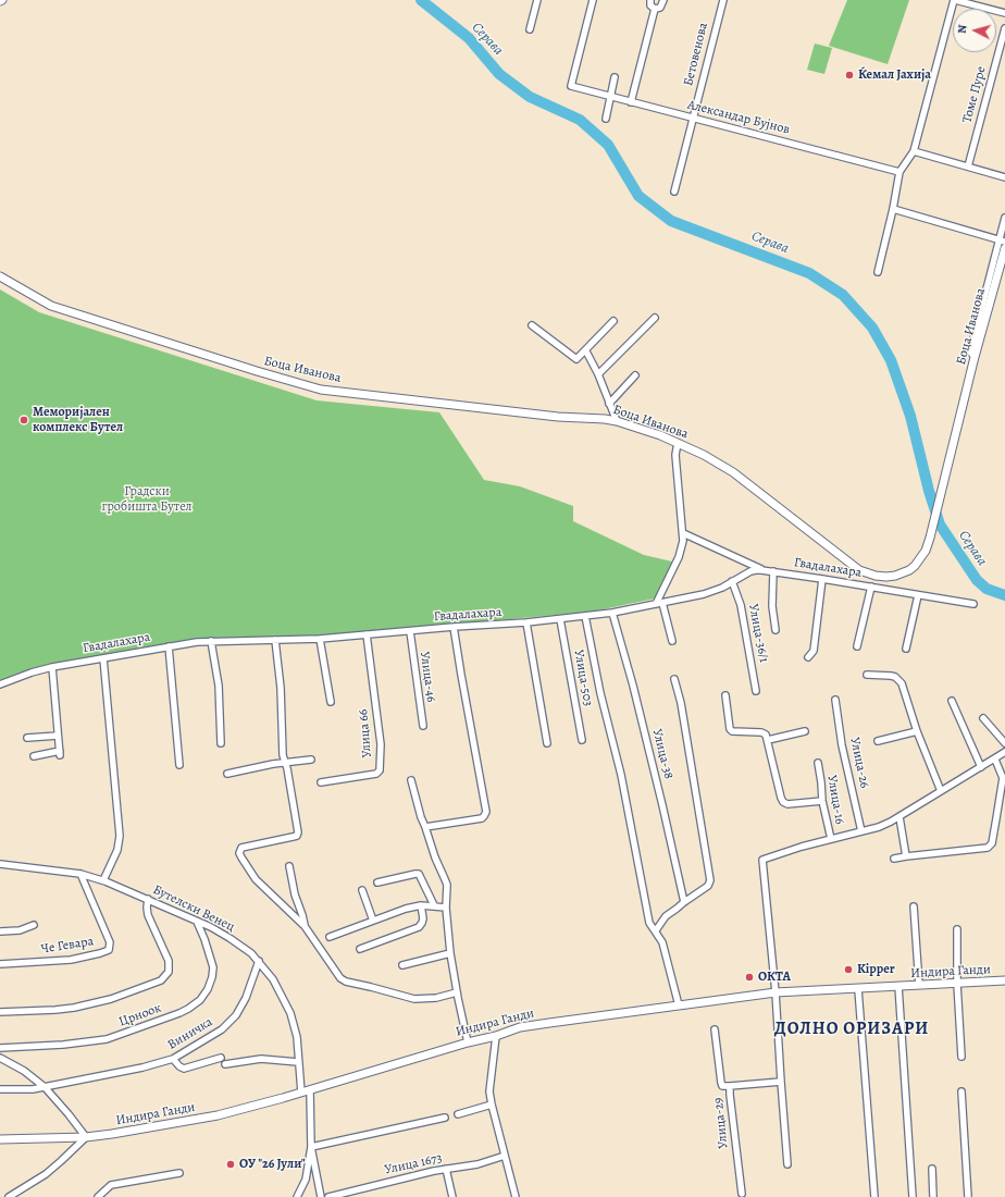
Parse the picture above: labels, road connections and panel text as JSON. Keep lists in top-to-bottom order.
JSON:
{
  "streets": {
    "street": [
      "Бетовенова",
      "Томе Пуре",
      "Александар Бујнов",
      "Боца Иванова",
      "Гвадалахара",
      "Улица-36/1",
      "Улица-46",
      "Улица-503",
      "Улица 66",
      "Улица-38",
      "Улица-26",
      "Улица-16",
      "Бутелски Венец",
      "Че Гевара",
      "Индира Ганди",
      "Црноок",
      "Виничка",
      "Улица-29",
      "Улица 1673"
    ]
  },
  "crossings": [
    ["Бетовенова", "Александар Бујнов"],
    ["Гвадалахара", "Улица-36/1"],
    ["Гвадалахара", "Улица-46"],
    ["Гвадалахара", "Улица-503"],
    ["Гвадалахара", "Улица 66"],
    ["Гвадалахара", "Улица-38"],
    ["Бутелски Венец", "Че Гевара"],
    ["Бутелски Венец", "Индира Ганди"],
    ["Бутелски Венец", "Црноок"],
    ["Бутелски Венец", "Виничка"]
  ],
  "districts": ["ДОЛНО ОРИЗАРИ"],
  "water": ["Серава"],
  "parks": ["Градски гробишта Бутел"],
  "places": [
    "Ќемал Јахија",
    "Меморијален комплекс Бутел",
    "Kipper",
    "ОКТА",
    "ОУ \"26 Јули\""
  ],
  "north": "left"
}
